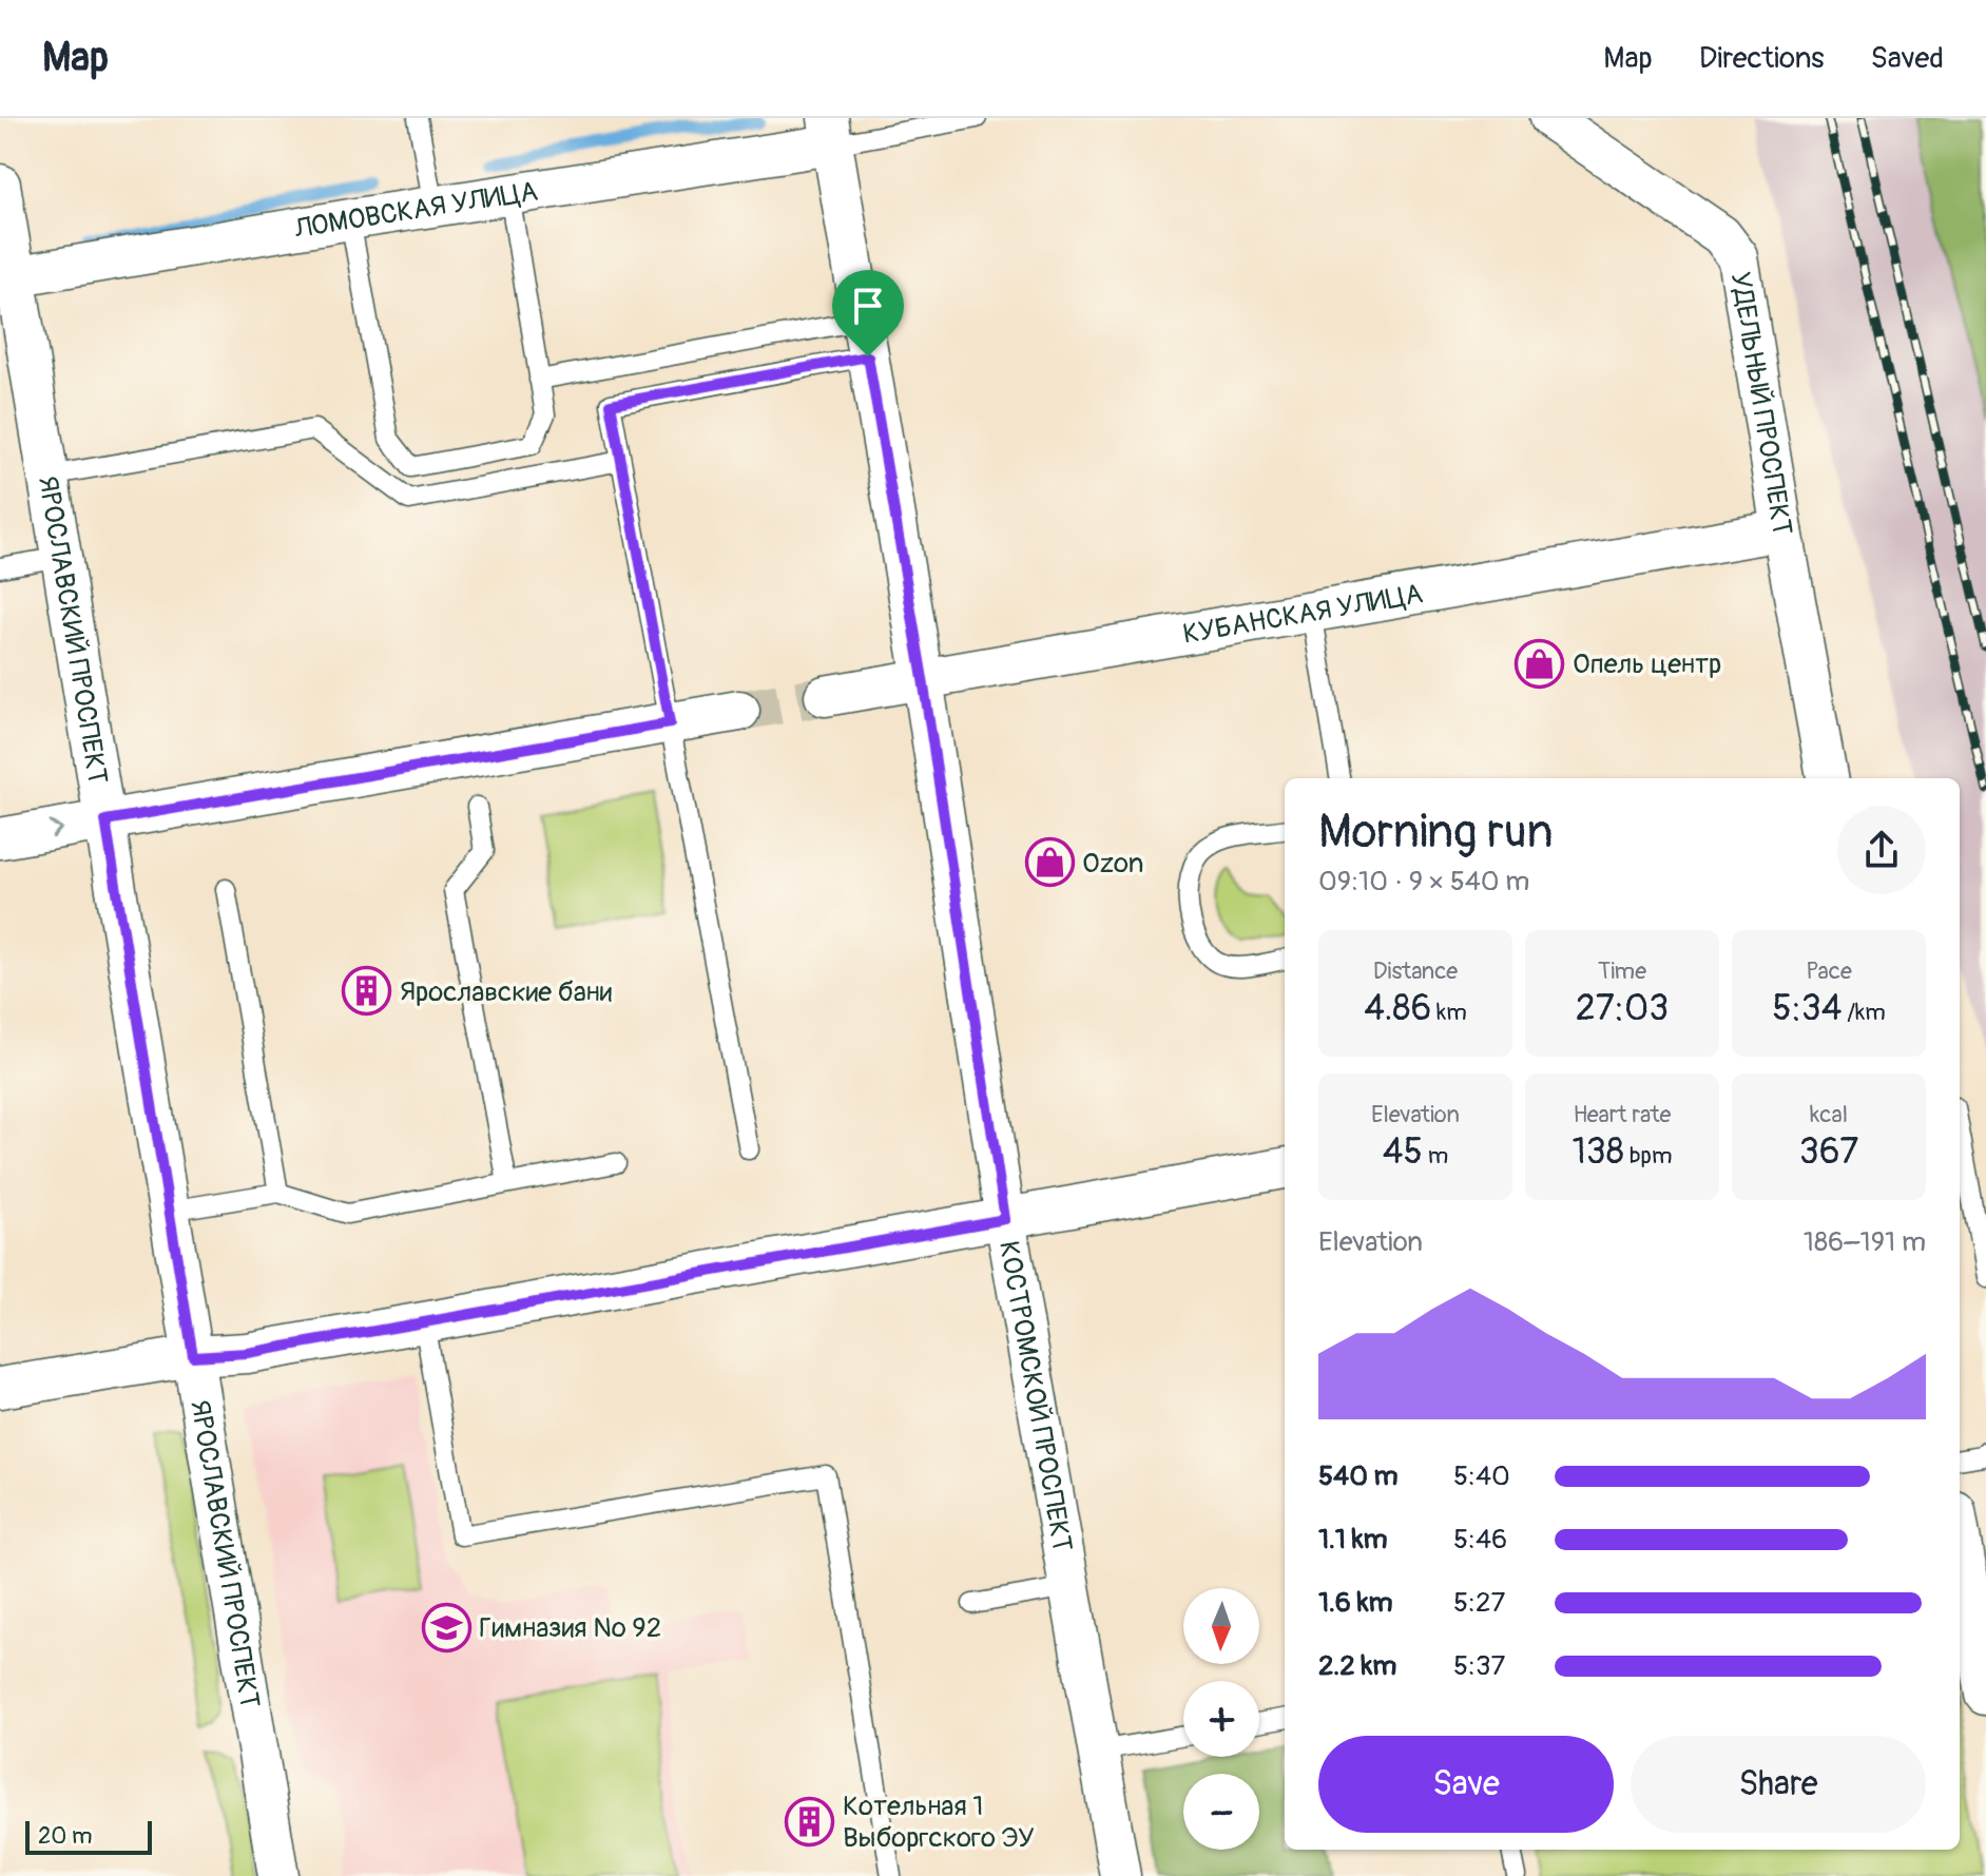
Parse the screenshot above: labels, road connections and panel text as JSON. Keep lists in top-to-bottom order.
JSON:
{
  "streets": {
    "street": [
      "ЛОМОВСКАЯ УЛИЦА",
      "УДЕЛЬНЫЙ ПРОСПЕКТ",
      "КУБАНСКАЯ УЛИЦА",
      "ЯРОСЛАВСКИЙ ПРОСПЕКТ",
      "КОСТРОМСКОЙ ПРОСПЕКТ"
    ]
  },
  "crossings": [
    ["ЛОМОВСКАЯ УЛИЦА", "ЯРОСЛАВСКИЙ ПРОСПЕКТ"],
    ["ЛОМОВСКАЯ УЛИЦА", "КОСТРОМСКОЙ ПРОСПЕКТ"],
    ["УДЕЛЬНЫЙ ПРОСПЕКТ", "КУБАНСКАЯ УЛИЦА"],
    ["КУБАНСКАЯ УЛИЦА", "КОСТРОМСКОЙ ПРОСПЕКТ"]
  ],
  "places": {
    "shop": ["Опель центр", "Ozon"],
    "building": ["Ярославские бани", "Котельная 1 Выборгского ЭУ"],
    "school or university": ["Гимназия № 92"]
  },
  "scale_bar": "20 m",
  "north": "bottom",
  "page": {
    "header": "Map",
    "nav": ["Map", "Directions", "Saved"],
    "heading": ["Morning run", "09:10 · 9 × 540 m"],
    "stats": [
      ["Distance", "4.86 km"],
      ["Time", "27:03"],
      ["Pace", "5:34 /km"],
      ["Elevation", "45 m"],
      ["Heart rate", "138 bpm"],
      ["kcal", "367"]
    ],
    "chart": ["Elevation", "186–191 m"],
    "list": [
      {
        "name": "540 m",
        "note": "5:40"
      },
      {
        "name": "1.1 km",
        "note": "5:46"
      },
      {
        "name": "1.6 km",
        "note": "5:27"
      },
      {
        "name": "2.2 km",
        "note": "5:37"
      }
    ],
    "map_buttons": ["+", "−"],
    "buttons": ["Save", "Share"],
    "scale": "20 m"
  }
}
